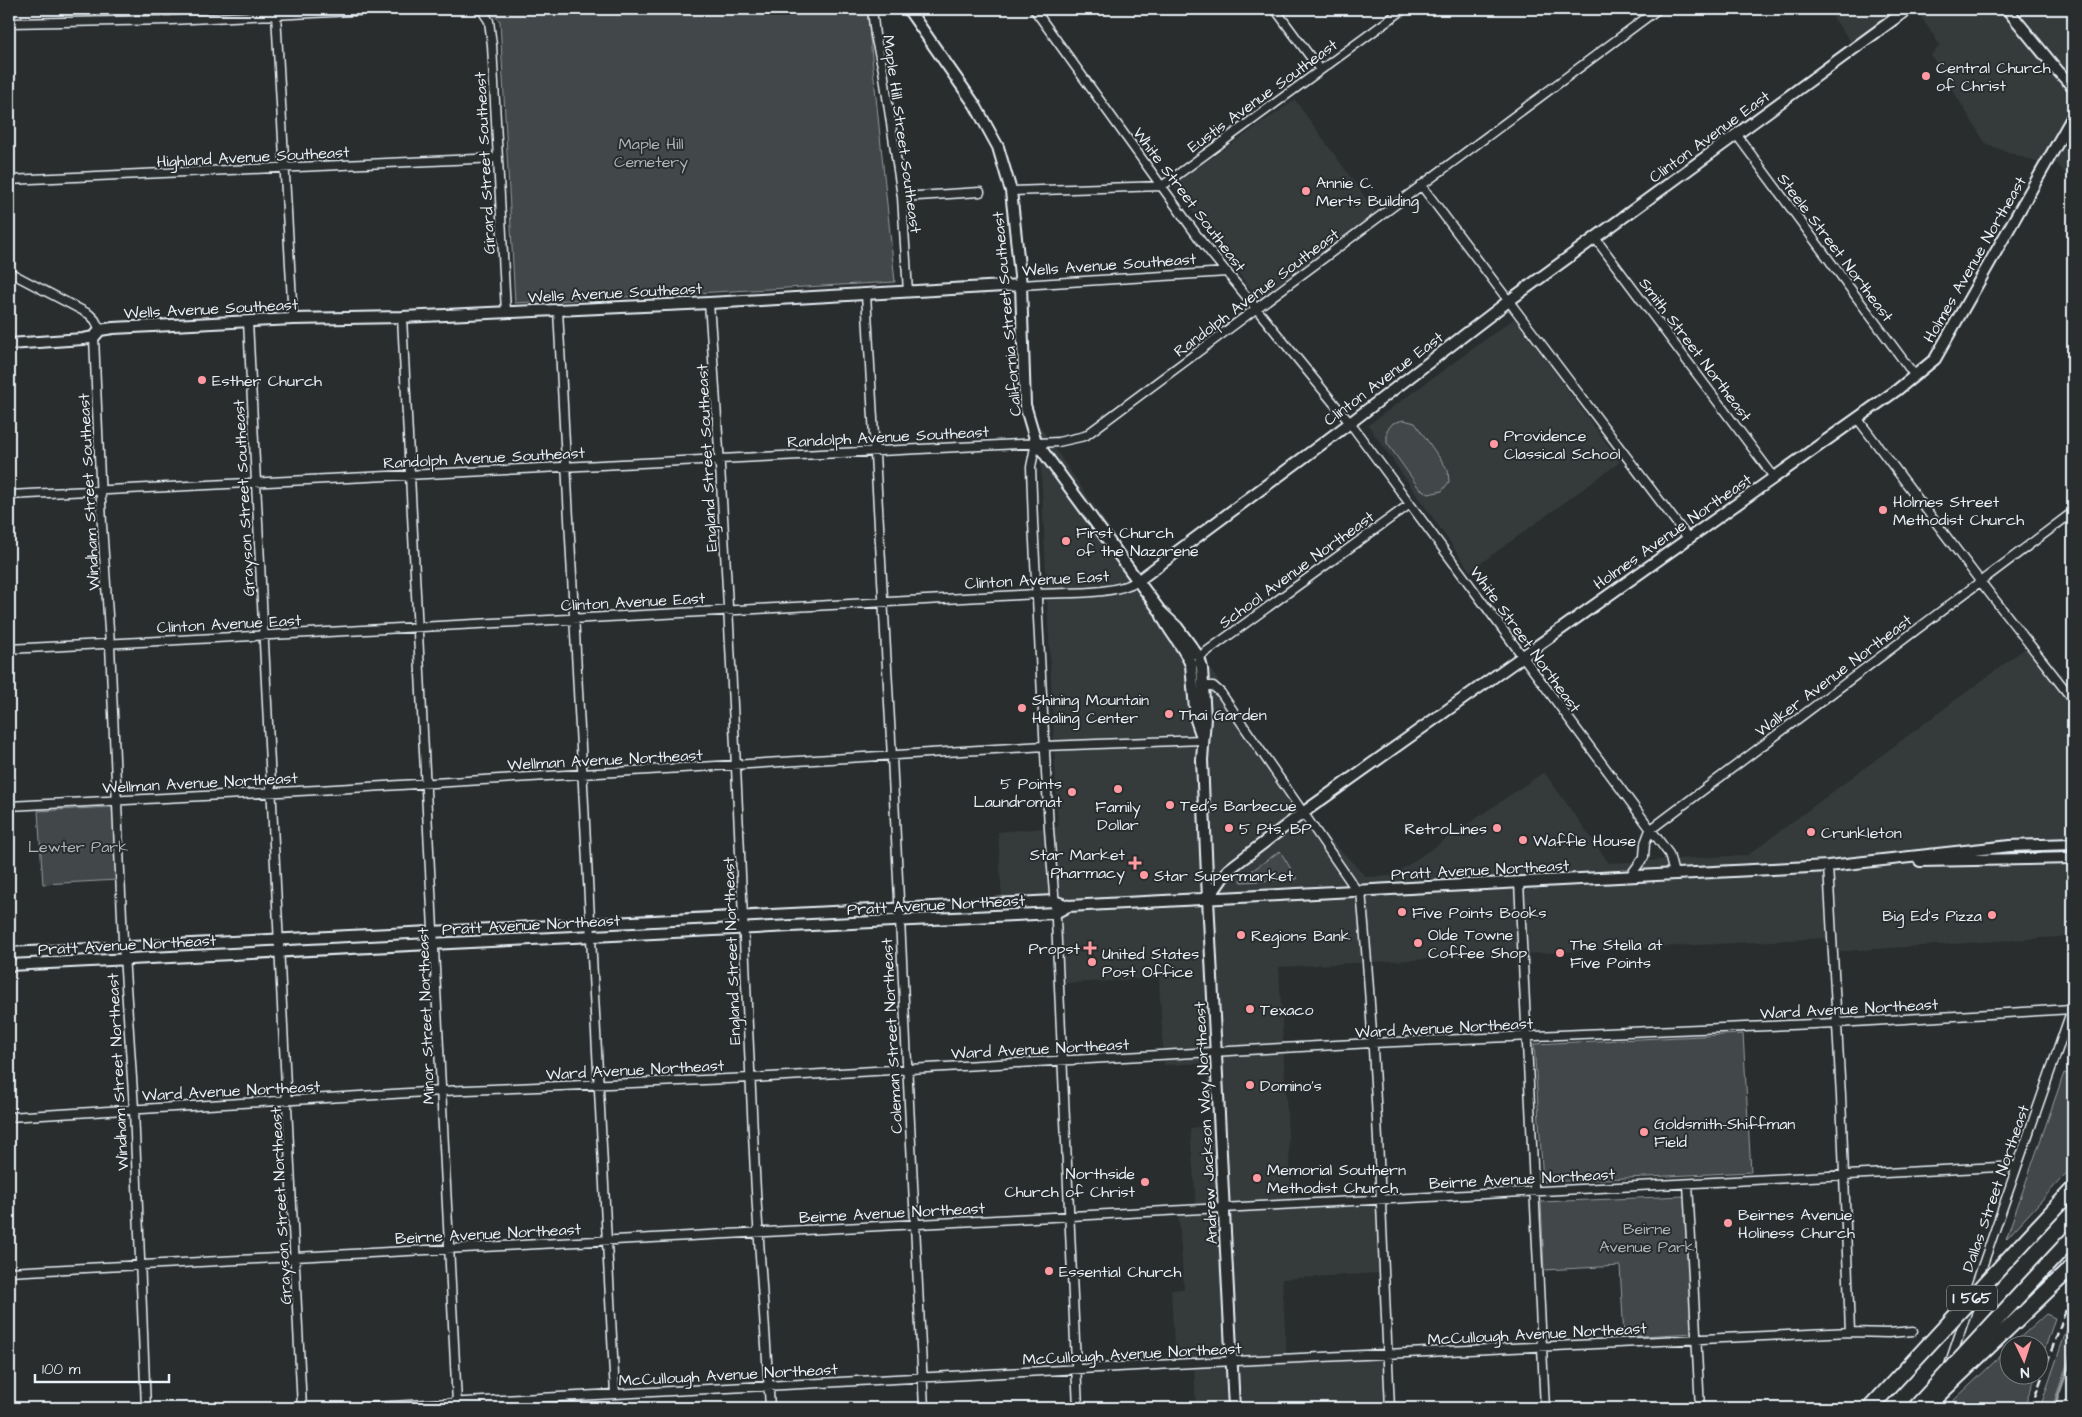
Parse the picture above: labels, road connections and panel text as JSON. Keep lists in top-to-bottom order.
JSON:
{
  "streets": {
    "highway": ["I 565"],
    "street": [
      "Eustis Avenue Southeast",
      "Maple Hill Street Southeast",
      "Clinton Avenue East",
      "Highland Avenue Southeast",
      "Girard Street Southeast",
      "White Street Southeast",
      "Steele Street Northeast",
      "Holmes Avenue Northeast",
      "Wells Avenue Southeast",
      "Randolph Avenue Southeast",
      "California Street Southeast",
      "Smith Street Northeast",
      "England Street Southeast",
      "Windham Street Southeast",
      "Grayson Street Southeast",
      "School Avenue Northeast",
      "White Street Northeast",
      "Walker Avenue Northeast",
      "Wellman Avenue Northeast",
      "Pratt Avenue Northeast",
      "England Street Northeast",
      "Ward Avenue Northeast",
      "Minor Street Northeast",
      "Coleman Street Northeast",
      "Windham Street Northeast",
      "Andrew Jackson Way Northeast",
      "Beirne Avenue Northeast",
      "Dallas Street Northeast",
      "Grayson Street Northeast",
      "McCullough Avenue Northeast"
    ]
  },
  "crossings": [
    ["Eustis Avenue Southeast", "White Street Southeast"],
    ["Maple Hill Street Southeast", "Wells Avenue Southeast"],
    ["Clinton Avenue East", "White Street Southeast"],
    ["Clinton Avenue East", "Steele Street Northeast"],
    ["Clinton Avenue East", "California Street Southeast"],
    ["Clinton Avenue East", "Smith Street Northeast"],
    ["Clinton Avenue East", "England Street Southeast"],
    ["Clinton Avenue East", "Windham Street Southeast"],
    ["Clinton Avenue East", "Grayson Street Southeast"],
    ["Clinton Avenue East", "White Street Northeast"],
    ["Clinton Avenue East", "England Street Northeast"],
    ["Clinton Avenue East", "Minor Street Northeast"],
    ["Clinton Avenue East", "Coleman Street Northeast"],
    ["Clinton Avenue East", "Windham Street Northeast"],
    ["Highland Avenue Southeast", "Girard Street Southeast"],
    ["Girard Street Southeast", "Wells Avenue Southeast"],
    ["White Street Southeast", "Wells Avenue Southeast"],
    ["White Street Southeast", "Randolph Avenue Southeast"],
    ["White Street Southeast", "White Street Northeast"],
    ["Steele Street Northeast", "Holmes Avenue Northeast"],
    ["Holmes Avenue Northeast", "Smith Street Northeast"],
    ["Holmes Avenue Northeast", "White Street Northeast"],
    ["Holmes Avenue Northeast", "Pratt Avenue Northeast"],
    ["Holmes Avenue Northeast", "Andrew Jackson Way Northeast"],
    ["Wells Avenue Southeast", "California Street Southeast"],
    ["Wells Avenue Southeast", "England Street Southeast"],
    ["Wells Avenue Southeast", "Windham Street Southeast"],
    ["Wells Avenue Southeast", "Grayson Street Southeast"],
    ["Wells Avenue Southeast", "Minor Street Northeast"],
    ["Wells Avenue Southeast", "Coleman Street Northeast"],
    ["Randolph Avenue Southeast", "California Street Southeast"],
    ["Randolph Avenue Southeast", "England Street Southeast"],
    ["Randolph Avenue Southeast", "Windham Street Southeast"],
    ["Randolph Avenue Southeast", "Grayson Street Southeast"],
    ["Randolph Avenue Southeast", "Minor Street Northeast"],
    ["Randolph Avenue Southeast", "Coleman Street Northeast"],
    ["England Street Southeast", "England Street Northeast"],
    ["Windham Street Southeast", "Windham Street Northeast"],
    ["Grayson Street Southeast", "Wellman Avenue Northeast"],
    ["Grayson Street Southeast", "Grayson Street Northeast"],
    ["School Avenue Northeast", "White Street Northeast"],
    ["School Avenue Northeast", "Andrew Jackson Way Northeast"],
    ["White Street Northeast", "Walker Avenue Northeast"],
    ["White Street Northeast", "Pratt Avenue Northeast"],
    ["Wellman Avenue Northeast", "England Street Northeast"],
    ["Wellman Avenue Northeast", "Minor Street Northeast"],
    ["Wellman Avenue Northeast", "Coleman Street Northeast"],
    ["Wellman Avenue Northeast", "Windham Street Northeast"],
    ["Wellman Avenue Northeast", "Andrew Jackson Way Northeast"],
    ["Wellman Avenue Northeast", "Grayson Street Northeast"],
    ["Pratt Avenue Northeast", "England Street Northeast"],
    ["Pratt Avenue Northeast", "Minor Street Northeast"],
    ["Pratt Avenue Northeast", "Coleman Street Northeast"],
    ["Pratt Avenue Northeast", "Windham Street Northeast"],
    ["Pratt Avenue Northeast", "Andrew Jackson Way Northeast"],
    ["Pratt Avenue Northeast", "Grayson Street Northeast"],
    ["England Street Northeast", "Ward Avenue Northeast"],
    ["England Street Northeast", "Beirne Avenue Northeast"],
    ["England Street Northeast", "McCullough Avenue Northeast"],
    ["Ward Avenue Northeast", "Minor Street Northeast"],
    ["Ward Avenue Northeast", "Coleman Street Northeast"],
    ["Ward Avenue Northeast", "Windham Street Northeast"],
    ["Ward Avenue Northeast", "Andrew Jackson Way Northeast"],
    ["Ward Avenue Northeast", "Dallas Street Northeast"],
    ["Ward Avenue Northeast", "Grayson Street Northeast"],
    ["Minor Street Northeast", "Beirne Avenue Northeast"],
    ["Minor Street Northeast", "McCullough Avenue Northeast"],
    ["Coleman Street Northeast", "Beirne Avenue Northeast"],
    ["Coleman Street Northeast", "McCullough Avenue Northeast"],
    ["Windham Street Northeast", "Beirne Avenue Northeast"],
    ["Andrew Jackson Way Northeast", "Beirne Avenue Northeast"],
    ["Andrew Jackson Way Northeast", "McCullough Avenue Northeast"],
    ["Beirne Avenue Northeast", "Dallas Street Northeast"],
    ["Beirne Avenue Northeast", "Grayson Street Northeast"]
  ],
  "parks": ["Maple Hill Cemetery", "Lewter Park", "Beirne Avenue Park"],
  "places": {
    "other": [
      "Central Church of Christ",
      "Annie C. Merts Building",
      "Esther Church",
      "Providence Classical School",
      "Holmes Street Methodist Church",
      "First Church of the Nazarene",
      "Shining Mountain Healing Center",
      "Thai Garden",
      "Family Dollar",
      "5 Points Laundromat",
      "Ted's Barbecue",
      "5 Pts. BP",
      "RetroLines",
      "Crunkleton",
      "Waffle House",
      "Star Supermarket",
      "Five Points Books",
      "Big Ed's Pizza",
      "Regions Bank",
      "Olde Towne Coffee Shop",
      "The Stella at Five Points",
      "United States Post Office",
      "Texaco",
      "Domino's",
      "Goldsmith-Shiffman Field",
      "Memorial Southern Methodist Church",
      "Northside Church of Christ",
      "Beirnes Avenue Holiness Church",
      "Essential Church"
    ],
    "health": ["Star Market Pharmacy", "Propst"]
  },
  "scale_bar": "100 m",
  "north": "bottom"
}
